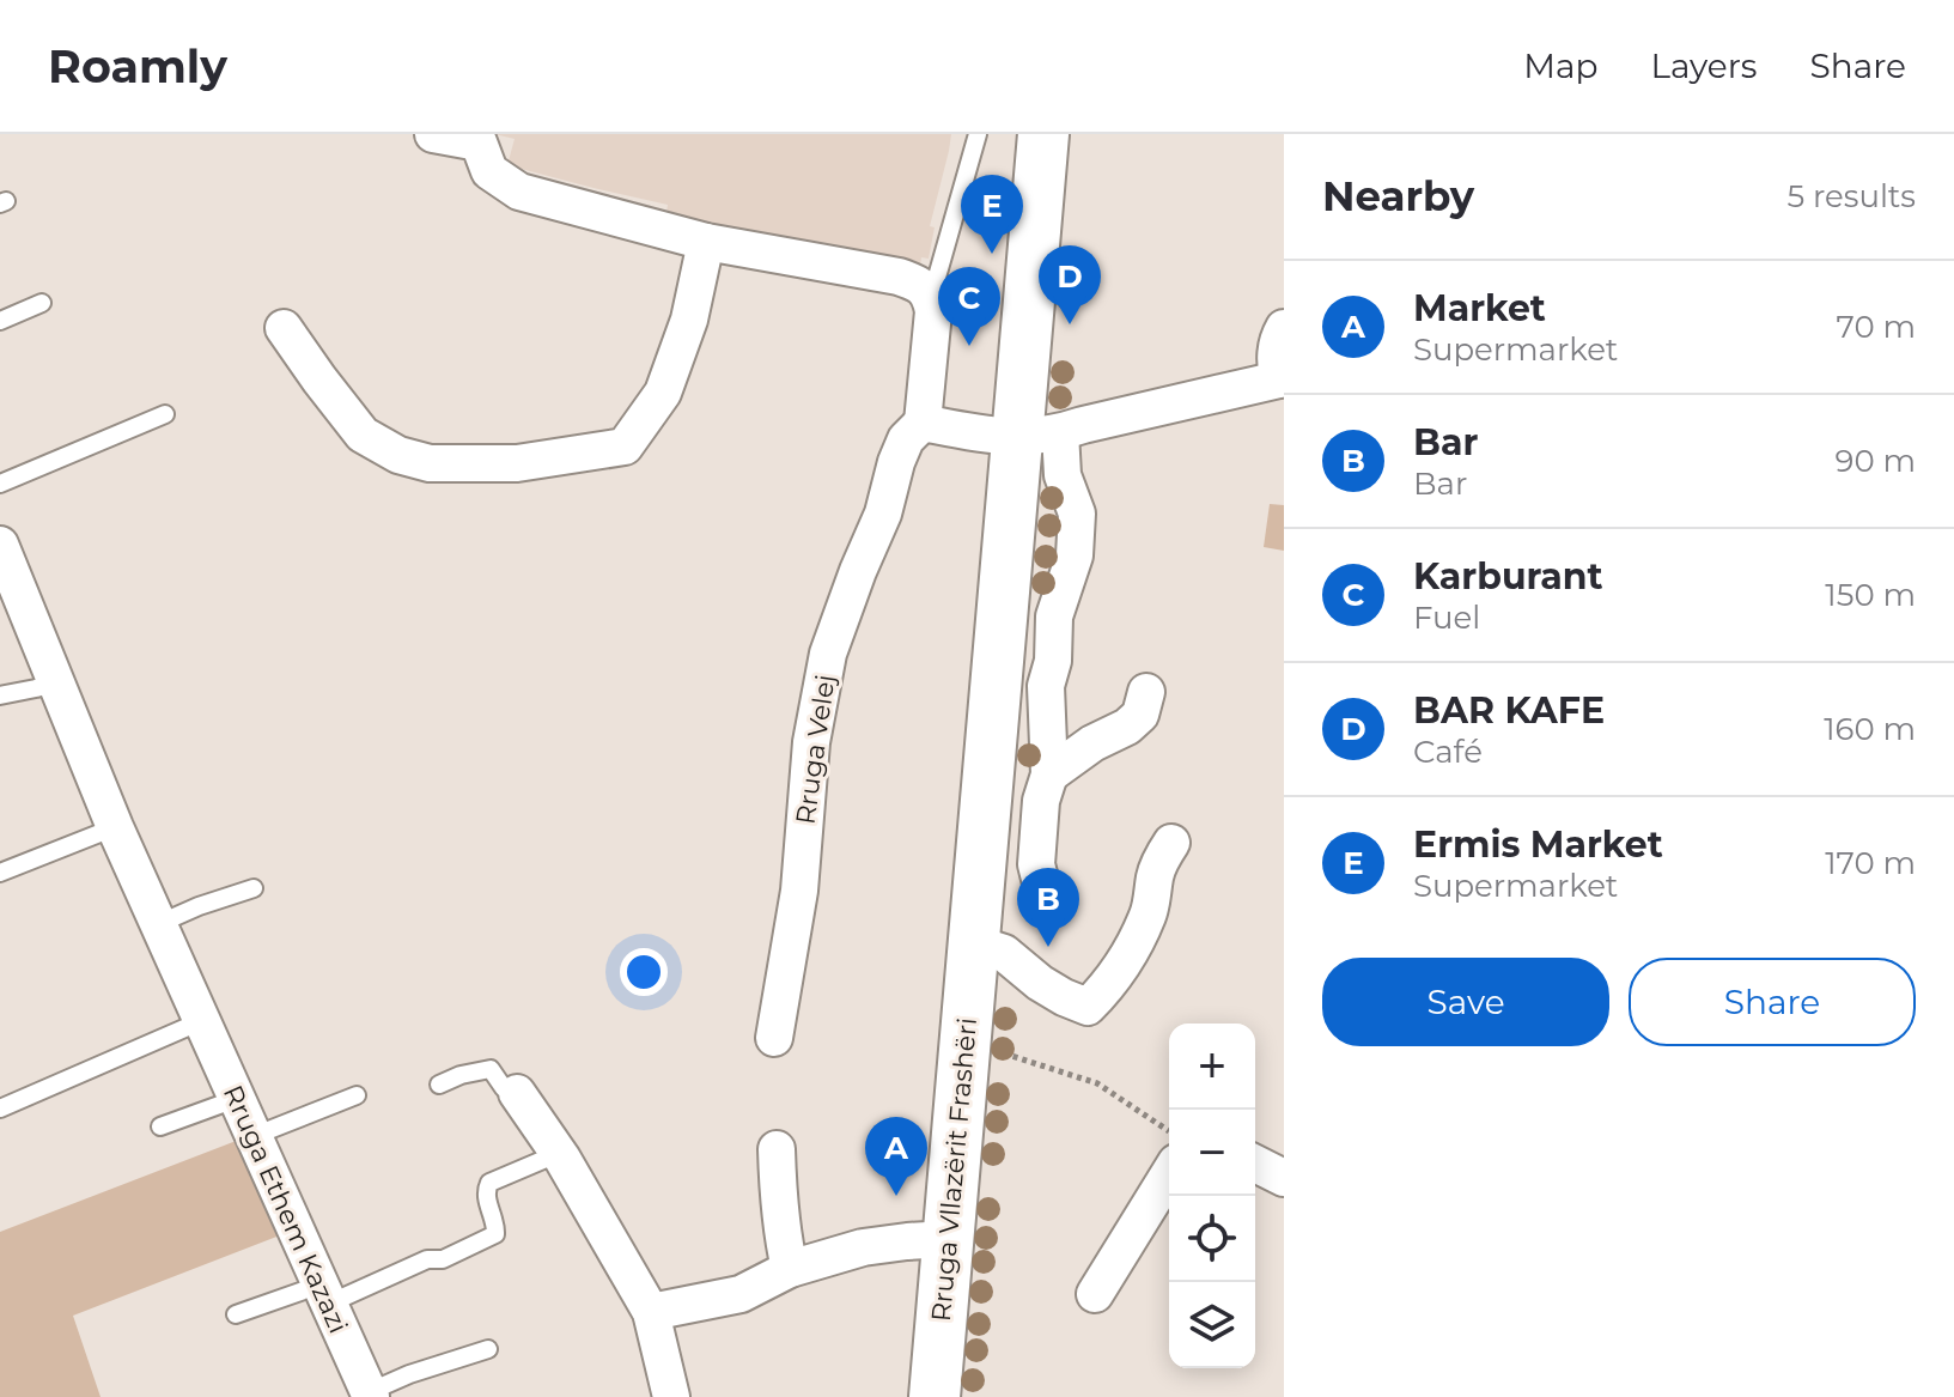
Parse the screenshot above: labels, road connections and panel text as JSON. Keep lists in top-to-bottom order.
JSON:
{
  "streets": {
    "main road": ["Rruga Vllazërit Frashëri"],
    "street": ["Rruga Velej", "Rruga Ethem Kazazi"]
  },
  "page": {
    "header": "Roamly",
    "nav": ["Map", "Layers", "Share"],
    "heading": ["Nearby", "5 results"],
    "pins": [
      "E",
      "D",
      "C",
      "B",
      "A"
    ],
    "list": [
      {
        "mark": "A",
        "name": "Market",
        "note": "Supermarket",
        "value": "70 m"
      },
      {
        "mark": "B",
        "name": "Bar",
        "note": "Bar",
        "value": "90 m"
      },
      {
        "mark": "C",
        "name": "Karburant",
        "note": "Fuel",
        "value": "150 m"
      },
      {
        "mark": "D",
        "name": "BAR KAFE",
        "note": "Café",
        "value": "160 m"
      },
      {
        "mark": "E",
        "name": "Ermis Market",
        "note": "Supermarket",
        "value": "170 m"
      }
    ],
    "buttons": ["Save", "Share"],
    "map_buttons": ["+", "−"]
  }
}
